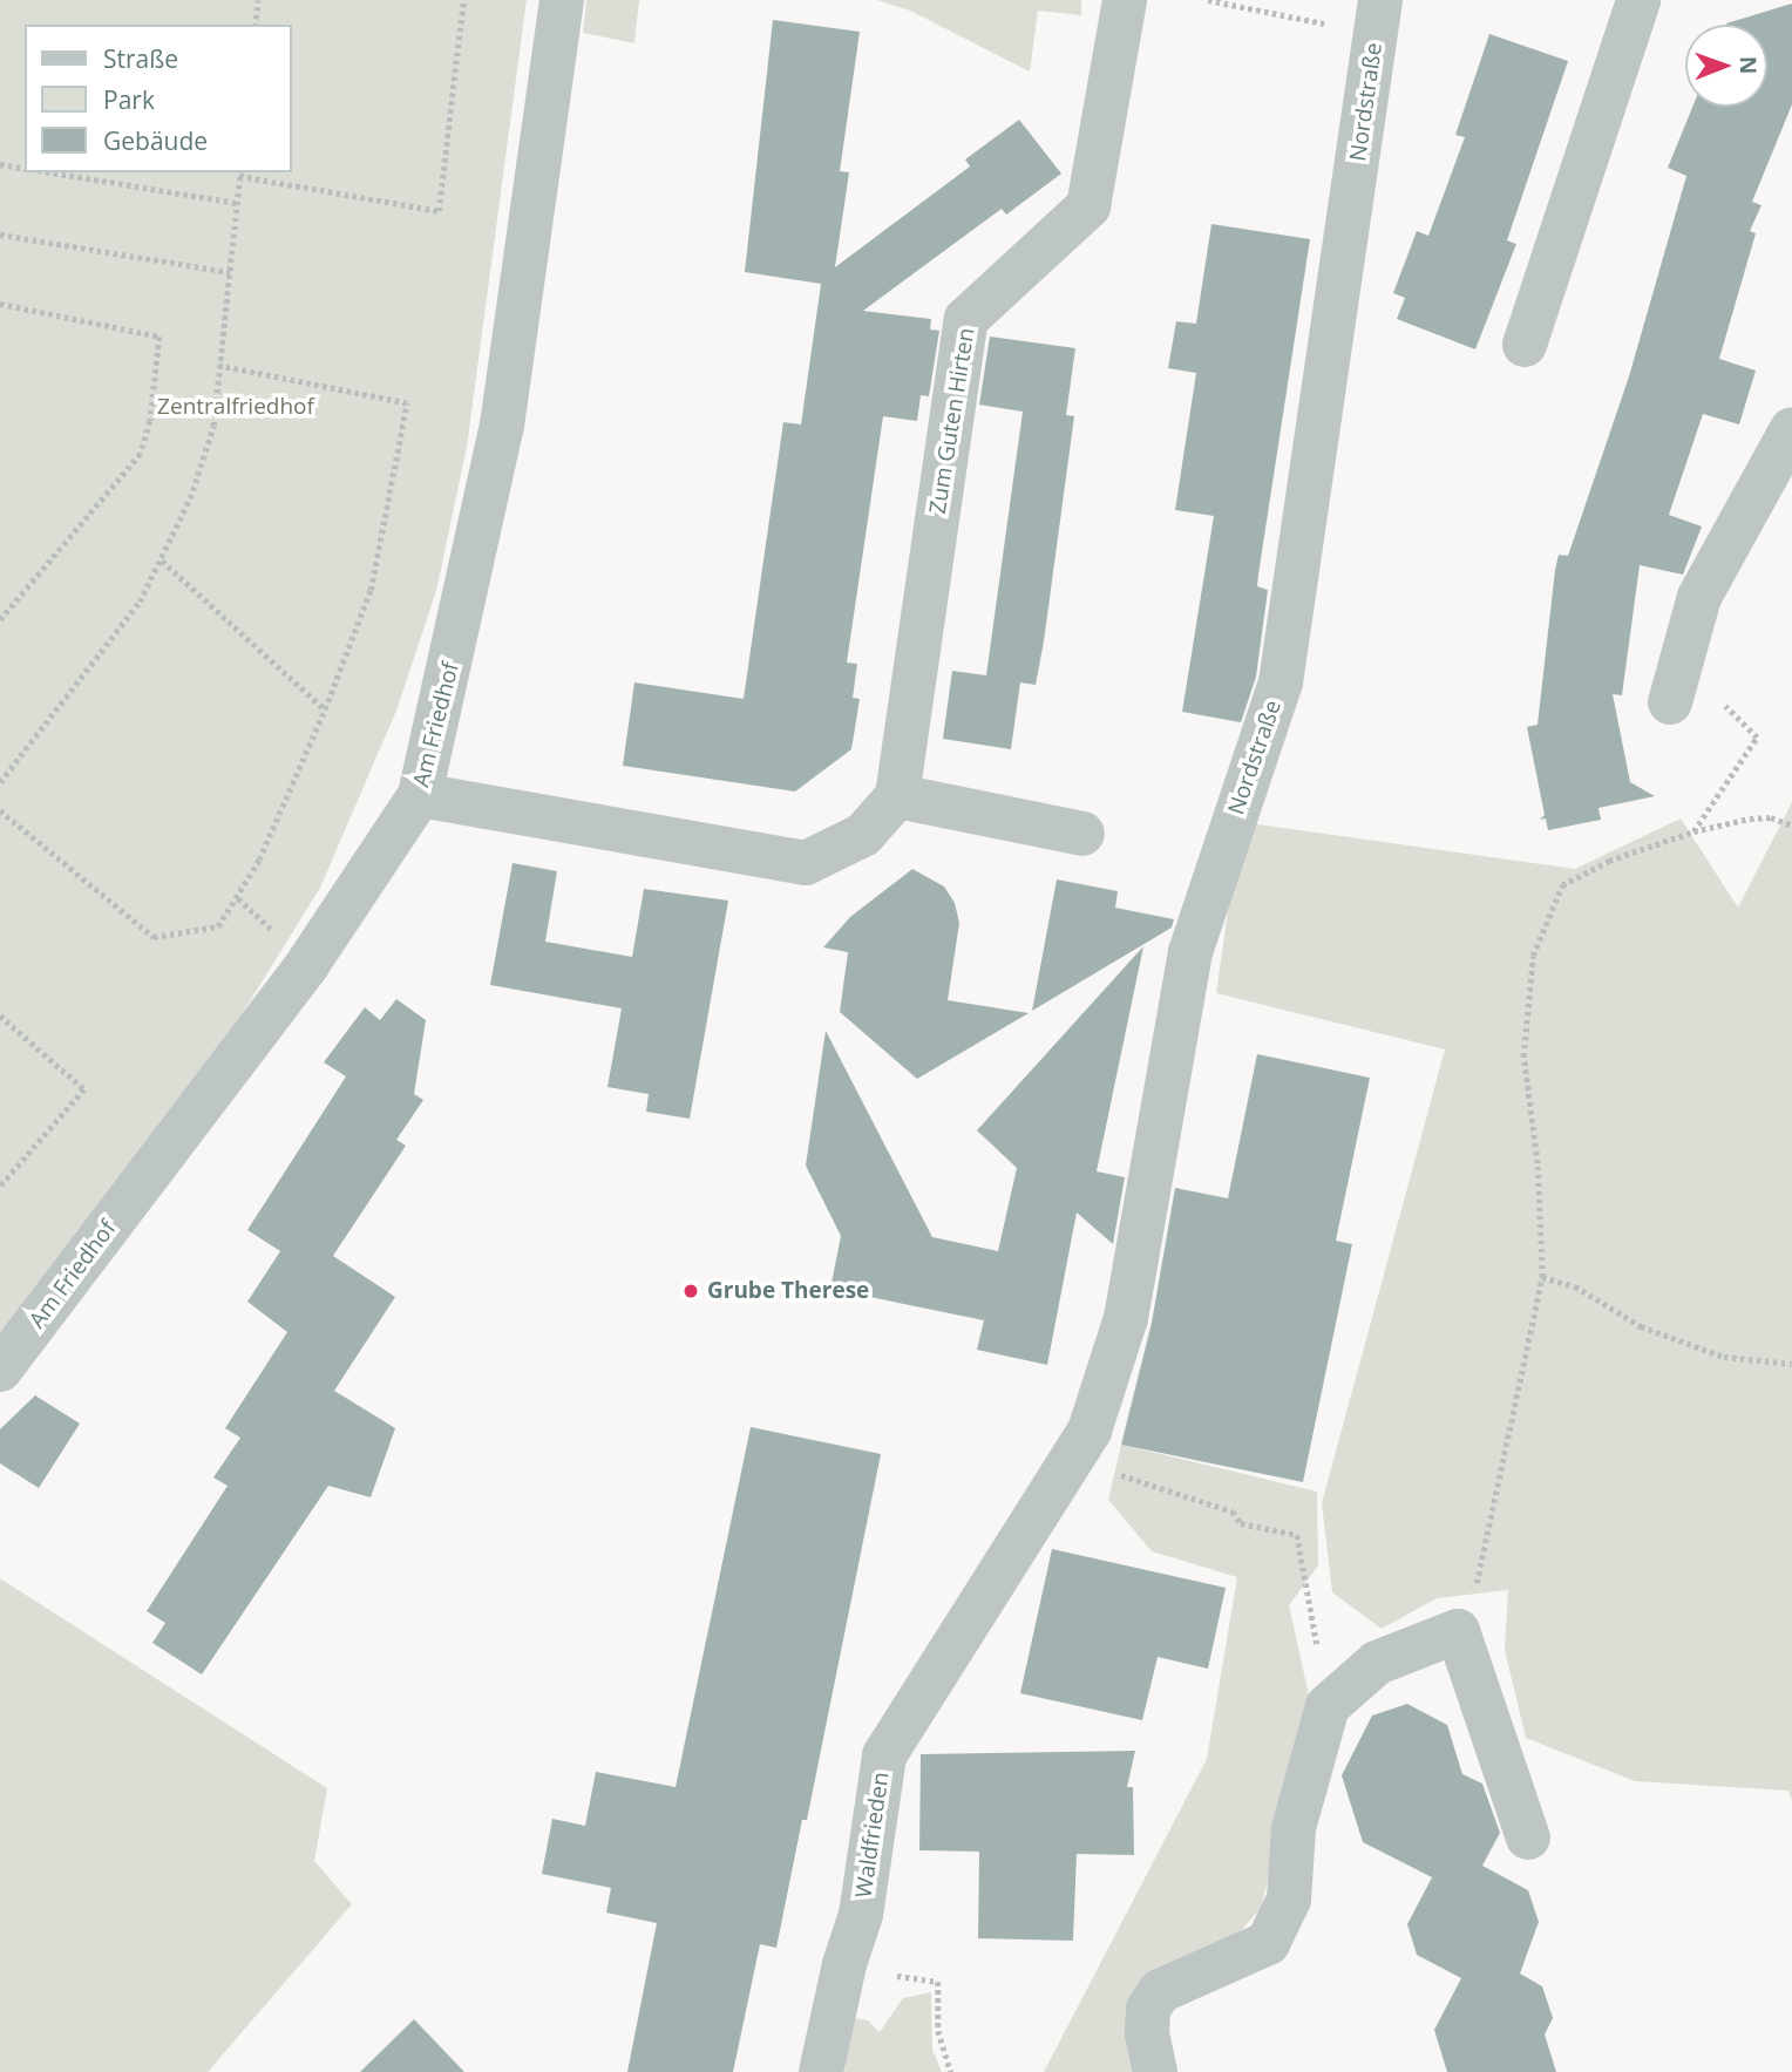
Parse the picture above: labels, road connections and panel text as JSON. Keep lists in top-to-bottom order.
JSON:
{
  "streets": {
    "street": [
      "Nordstraße",
      "Zum Guten Hirten",
      "Am Friedhof",
      "Waldfrieden"
    ]
  },
  "crossings": [
    ["Nordstraße", "Waldfrieden"]
  ],
  "parks": ["Zentralfriedhof"],
  "places": ["Grube Therese"],
  "legend": ["Straße", "Park", "Gebäude"],
  "north": "right"
}
